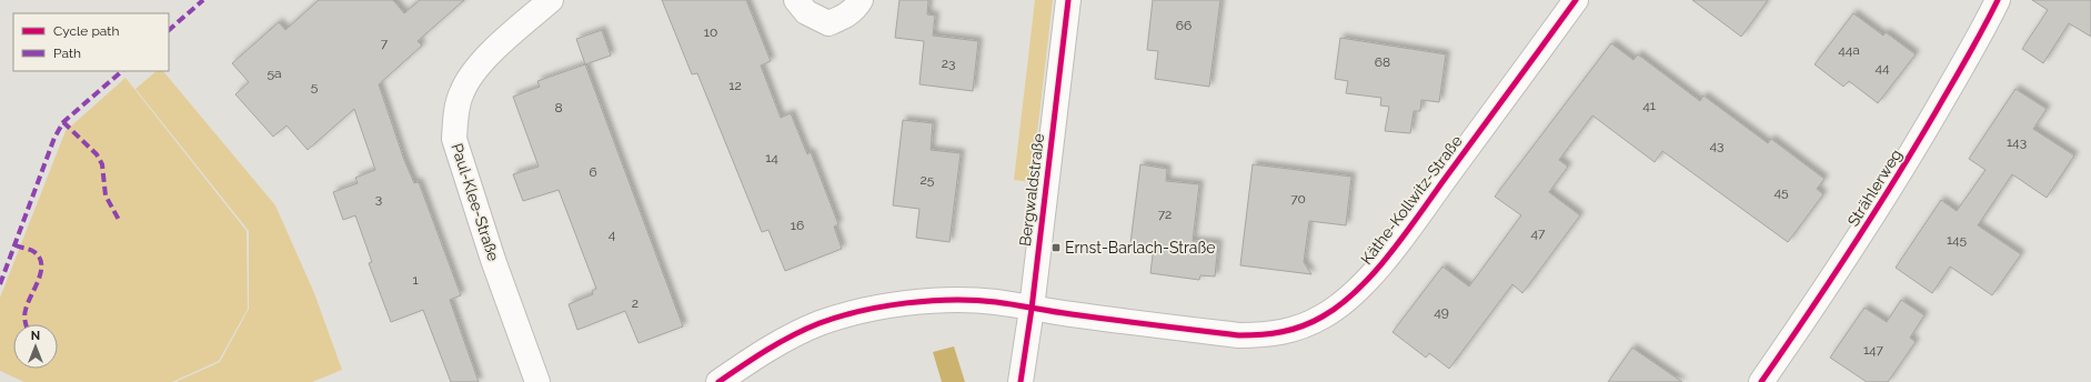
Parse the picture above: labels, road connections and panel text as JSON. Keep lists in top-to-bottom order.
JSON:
{
  "streets": {
    "street": [
      "Strählerweg",
      "Bergwaldstraße",
      "Käthe-Kollwitz-Straße",
      "Paul-Klee-Straße"
    ]
  },
  "crossings": [
    ["Bergwaldstraße", "Käthe-Kollwitz-Straße"]
  ],
  "places": {
    "transit": ["Ernst-Barlach-Straße"]
  },
  "house_numbers": [
    "66",
    "10",
    "7",
    "44a",
    "68",
    "23",
    "44",
    "5a",
    "12",
    "5",
    "41",
    "8",
    "143",
    "43",
    "14",
    "6",
    "25",
    "45",
    "3",
    "70",
    "72",
    "16",
    "47",
    "4",
    "145",
    "1",
    "2",
    "49",
    "147"
  ],
  "legend": ["Cycle path", "Path"],
  "north": "top"
}
